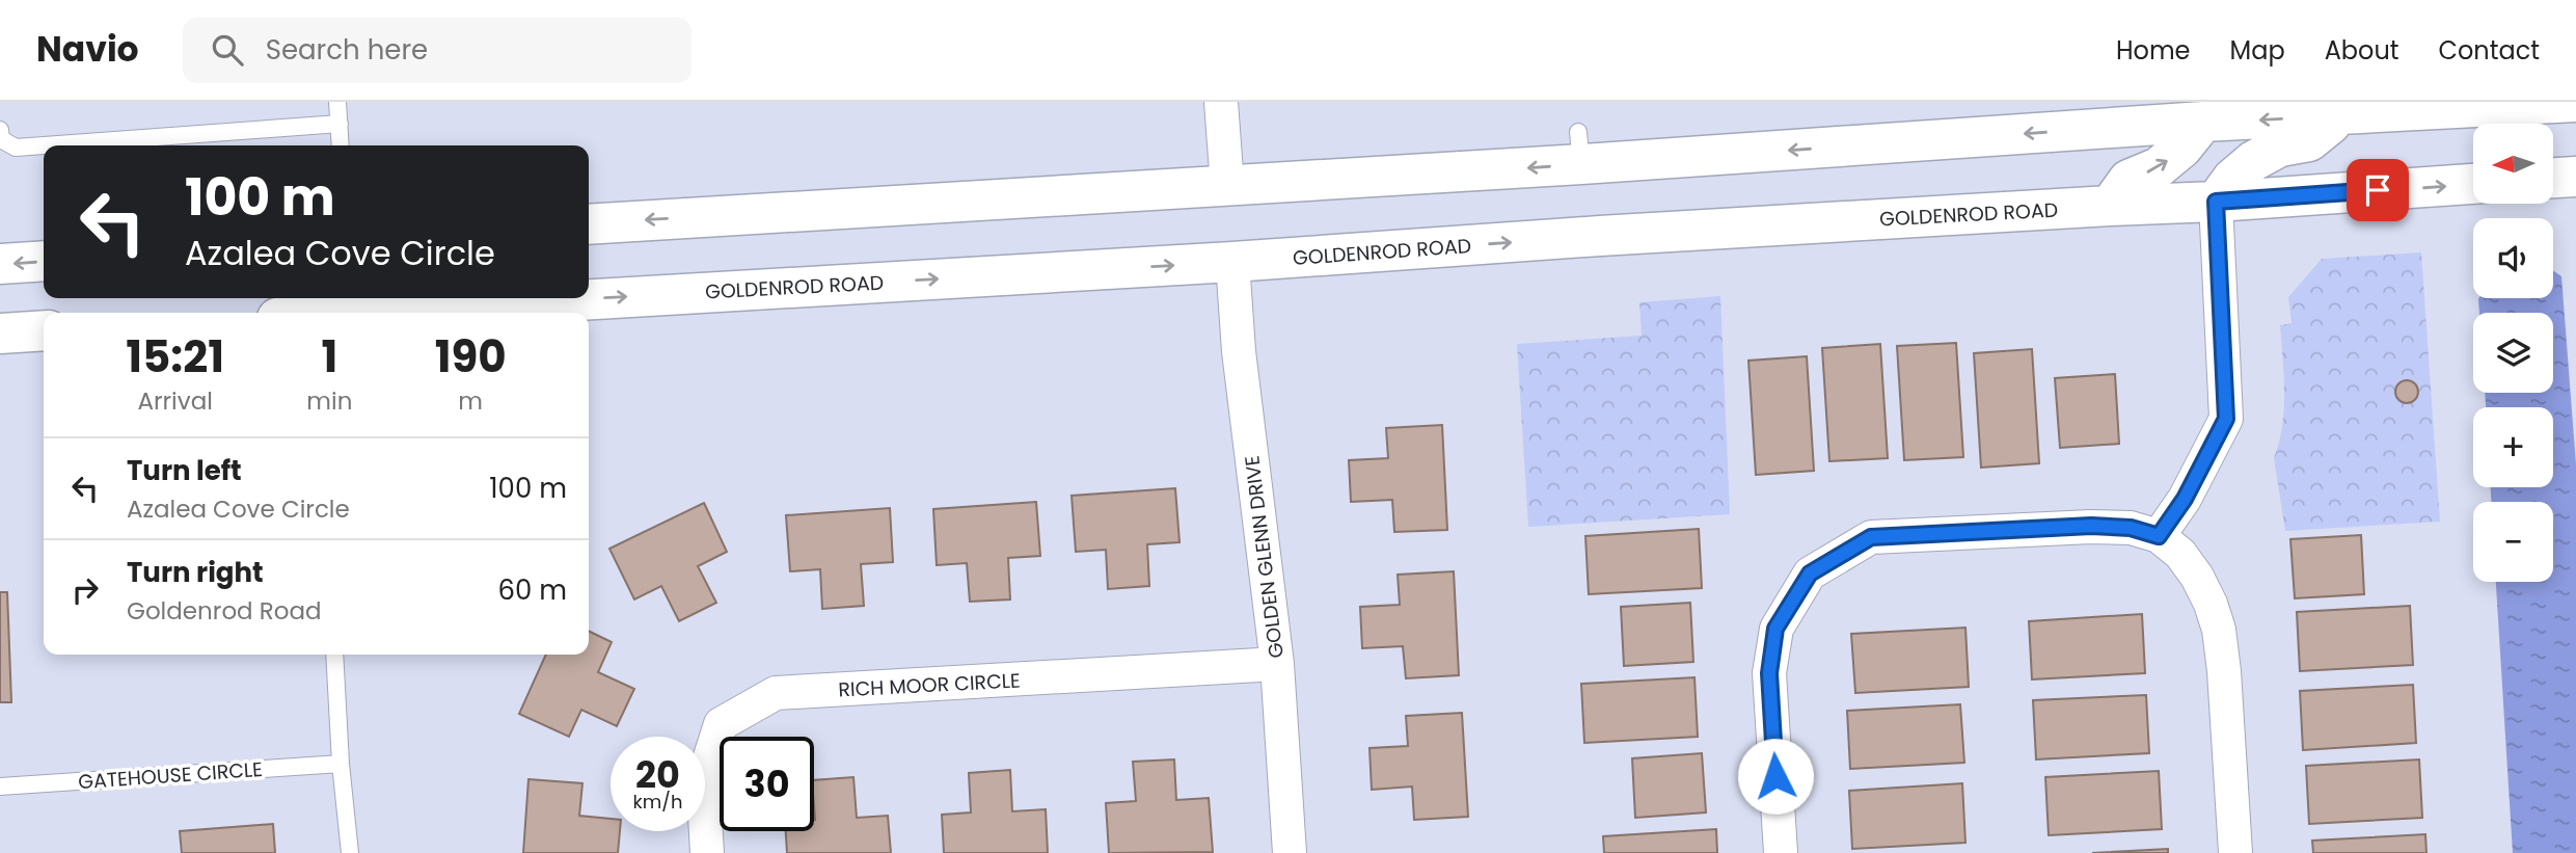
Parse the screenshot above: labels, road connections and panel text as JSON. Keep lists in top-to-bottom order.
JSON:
{
  "streets": {
    "main road": ["GOLDENROD ROAD"],
    "street": ["GOLDEN GLENN DRIVE", "RICH MOOR CIRCLE"],
    "lane": ["GATEHOUSE CIRCLE"]
  },
  "crossings": [
    ["GOLDENROD ROAD", "GOLDEN GLENN DRIVE"],
    ["GOLDEN GLENN DRIVE", "RICH MOOR CIRCLE"]
  ],
  "north": "left",
  "page": {
    "header": "Navio",
    "search": "Search here",
    "nav": [
      "Home",
      "Map",
      "About",
      "Contact"
    ],
    "map_buttons": ["+", "−"],
    "turn": ["100 m", "Azalea Cove Circle"],
    "eta": [
      "15:21",
      "Arrival",
      "1",
      "min",
      "190",
      "m"
    ],
    "list": [
      {
        "name": "Turn left",
        "note": "Azalea Cove Circle",
        "value": "100 m"
      },
      {
        "name": "Turn right",
        "note": "Goldenrod Road",
        "value": "60 m"
      }
    ],
    "speed": "20 km/h",
    "limit": "30"
  }
}
